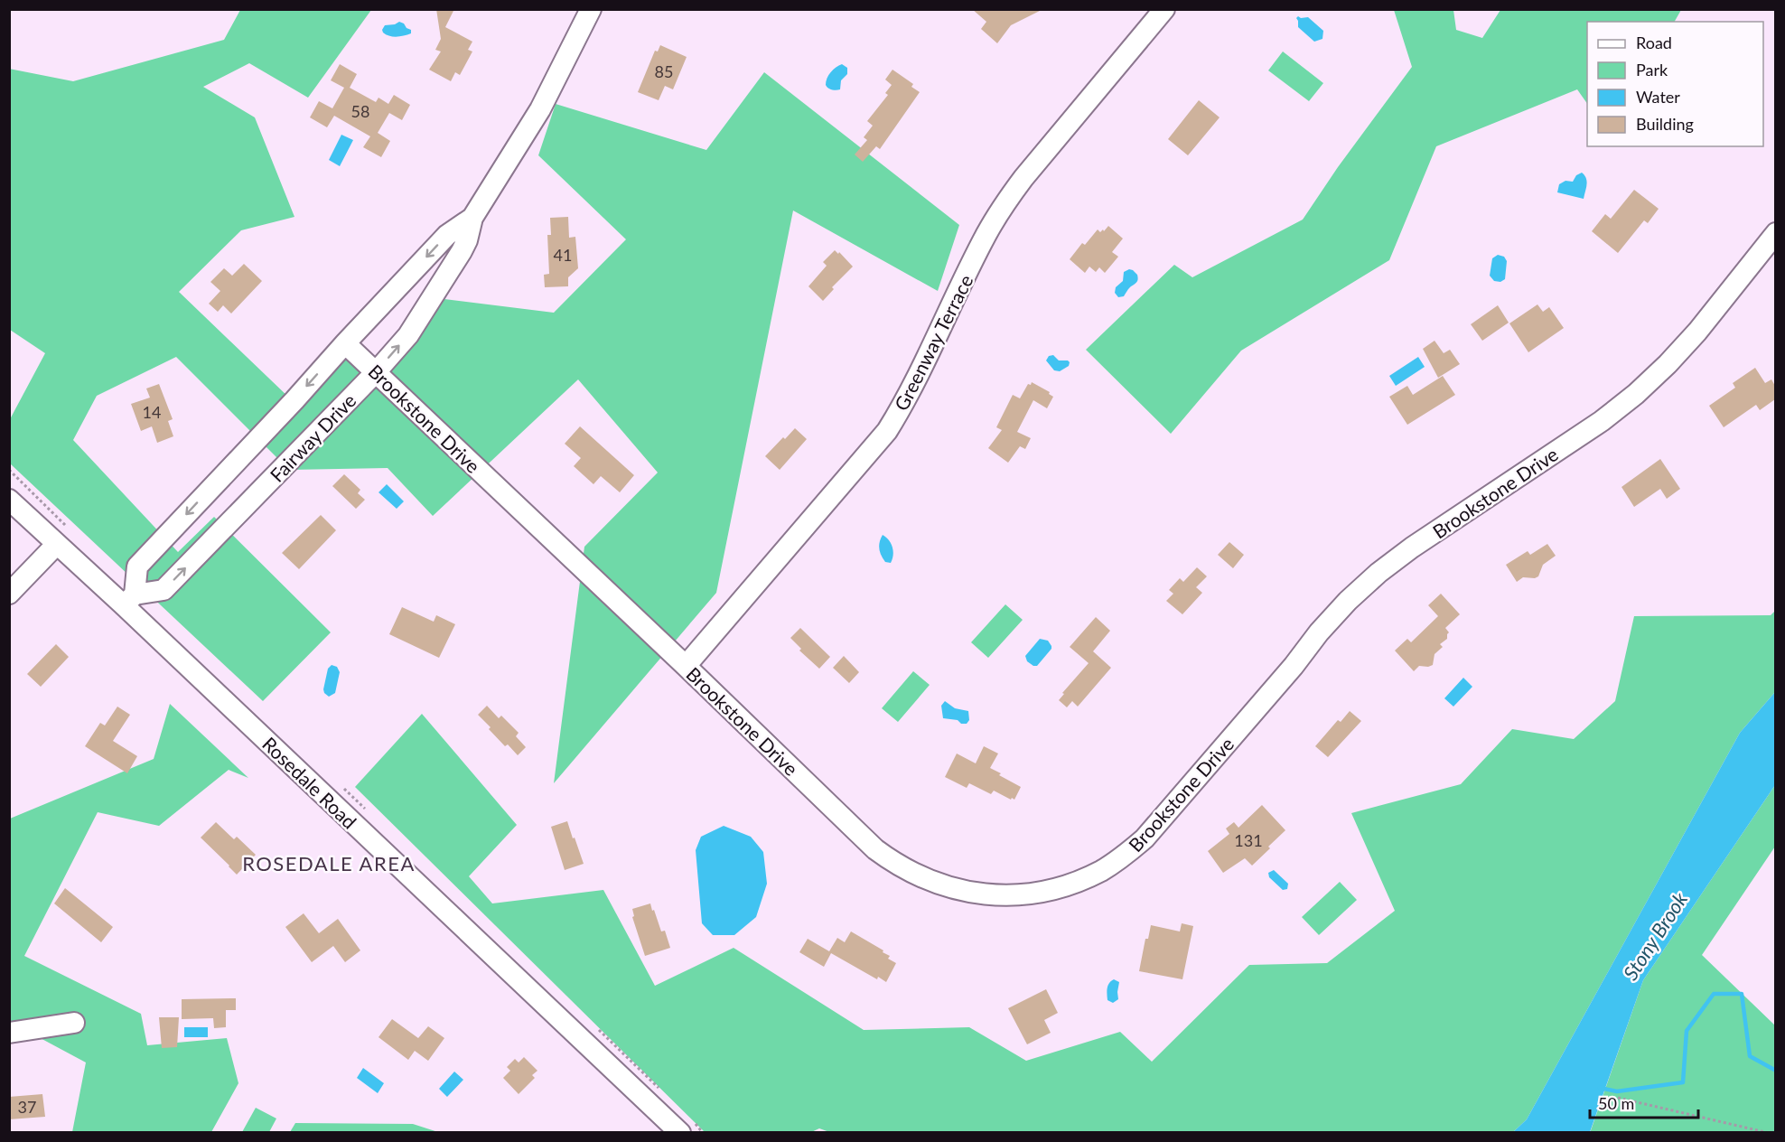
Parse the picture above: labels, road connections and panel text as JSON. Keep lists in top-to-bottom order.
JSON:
{
  "streets": {
    "street": [
      "Greenway Terrace",
      "Brookstone Drive",
      "Fairway Drive",
      "Rosedale Road"
    ]
  },
  "crossings": [
    ["Greenway Terrace", "Brookstone Drive"],
    ["Brookstone Drive", "Fairway Drive"],
    ["Fairway Drive", "Rosedale Road"]
  ],
  "districts": ["ROSEDALE AREA"],
  "water": ["Stony Brook"],
  "house_numbers": [
    "85",
    "58",
    "41",
    "14",
    "131",
    "37"
  ],
  "legend": [
    "Road",
    "Park",
    "Water",
    "Building"
  ],
  "scale_bar": "50 m"
}
